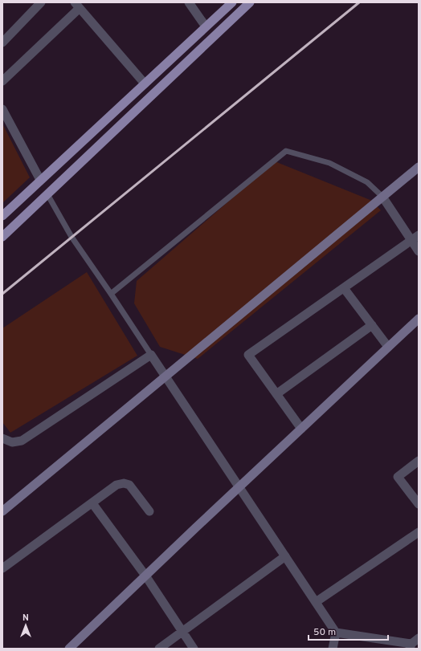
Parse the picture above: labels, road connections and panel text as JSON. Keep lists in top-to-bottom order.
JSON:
{
  "scale_bar": "50 m",
  "north": "top"
}
